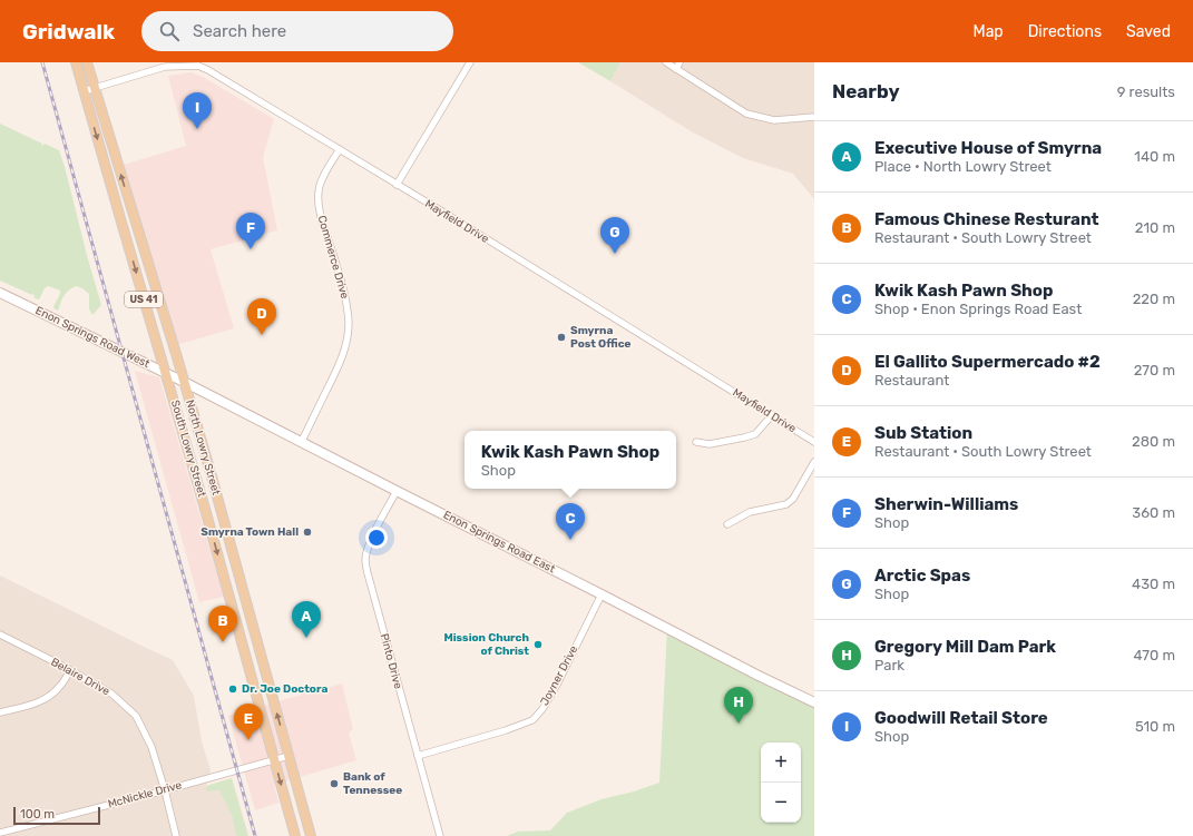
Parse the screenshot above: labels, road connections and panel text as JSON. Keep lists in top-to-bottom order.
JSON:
{
  "streets": {
    "main road": ["US 41", "North Lowry Street", "South Lowry Street"],
    "street": [
      "Mayfield Drive",
      "Commerce Drive",
      "Enon Springs Road West",
      "Enon Springs Road East",
      "Pinto Drive",
      "Joyner Drive",
      "Belaire Drive",
      "McNickle Drive"
    ]
  },
  "crossings": [
    ["Mayfield Drive", "Commerce Drive"],
    ["Mayfield Drive", "North Lowry Street"],
    ["Mayfield Drive", "South Lowry Street"],
    ["Commerce Drive", "Enon Springs Road East"],
    ["Enon Springs Road West", "North Lowry Street"],
    ["Enon Springs Road West", "South Lowry Street"],
    ["Enon Springs Road West", "Enon Springs Road East"],
    ["North Lowry Street", "Enon Springs Road East"],
    ["North Lowry Street", "McNickle Drive"],
    ["South Lowry Street", "McNickle Drive"],
    ["Enon Springs Road East", "Pinto Drive"],
    ["Enon Springs Road East", "Joyner Drive"],
    ["Pinto Drive", "Joyner Drive"],
    ["Belaire Drive", "McNickle Drive"]
  ],
  "one_way": ["North Lowry Street", "South Lowry Street"],
  "places": [
    "Smyrna Post Office",
    "Smyrna Town Hall",
    "Mission Church of Christ",
    "Dr. Joe Doctora",
    "Bank of Tennessee"
  ],
  "scale_bar": "100 m",
  "page": {
    "header": "Gridwalk",
    "search": "Search here",
    "nav": ["Map", "Directions", "Saved"],
    "heading": ["Nearby", "9 results"],
    "pins": [
      "I",
      "F",
      "G",
      "D",
      "C",
      "A",
      "B",
      "H",
      "E"
    ],
    "list": [
      {
        "mark": "A",
        "name": "Executive House of Smyrna",
        "note": "Place · North Lowry Street",
        "value": "140 m"
      },
      {
        "mark": "B",
        "name": "Famous Chinese Resturant",
        "note": "Restaurant · South Lowry Street",
        "value": "210 m"
      },
      {
        "mark": "C",
        "name": "Kwik Kash Pawn Shop",
        "note": "Shop · Enon Springs Road East",
        "value": "220 m"
      },
      {
        "mark": "D",
        "name": "El Gallito Supermercado #2",
        "note": "Restaurant",
        "value": "270 m"
      },
      {
        "mark": "E",
        "name": "Sub Station",
        "note": "Restaurant · South Lowry Street",
        "value": "280 m"
      },
      {
        "mark": "F",
        "name": "Sherwin-Williams",
        "note": "Shop",
        "value": "360 m"
      },
      {
        "mark": "G",
        "name": "Arctic Spas",
        "note": "Shop",
        "value": "430 m"
      },
      {
        "mark": "H",
        "name": "Gregory Mill Dam Park",
        "note": "Park",
        "value": "470 m"
      },
      {
        "mark": "I",
        "name": "Goodwill Retail Store",
        "note": "Shop",
        "value": "510 m"
      }
    ],
    "popup": ["Kwik Kash Pawn Shop", "Shop"],
    "map_buttons": ["+", "−"],
    "scale": "100 m"
  }
}
